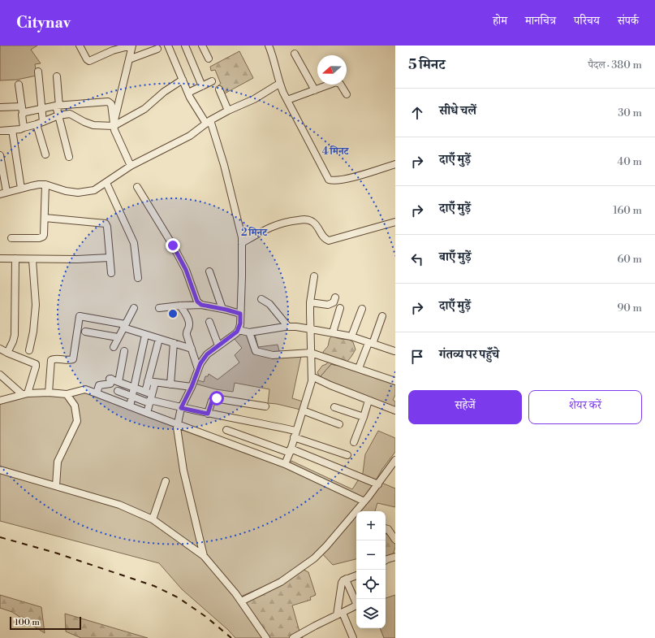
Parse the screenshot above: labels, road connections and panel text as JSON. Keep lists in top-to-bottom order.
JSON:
{
  "scale_bar": "100 m",
  "north": "left",
  "page": {
    "header": "Citynav",
    "nav": [
      "होम",
      "मानचित्र",
      "परिचय",
      "संपर्क"
    ],
    "heading": ["5 मिनट", "पैदल · 380 m"],
    "list": [
      ["सीधे चलें", "30 m"],
      ["दाएँ मुड़ें", "40 m"],
      ["दाएँ मुड़ें", "160 m"],
      ["बाएँ मुड़ें", "60 m"],
      ["दाएँ मुड़ें", "90 m"],
      "गंतव्य पर पहुँचे"
    ],
    "buttons": ["सहेजें", "शेयर करें"],
    "map_buttons": ["+", "−"],
    "scale": "100 m"
  },
  "rings": ["4 मिनट", "2 मिनट"]
}
